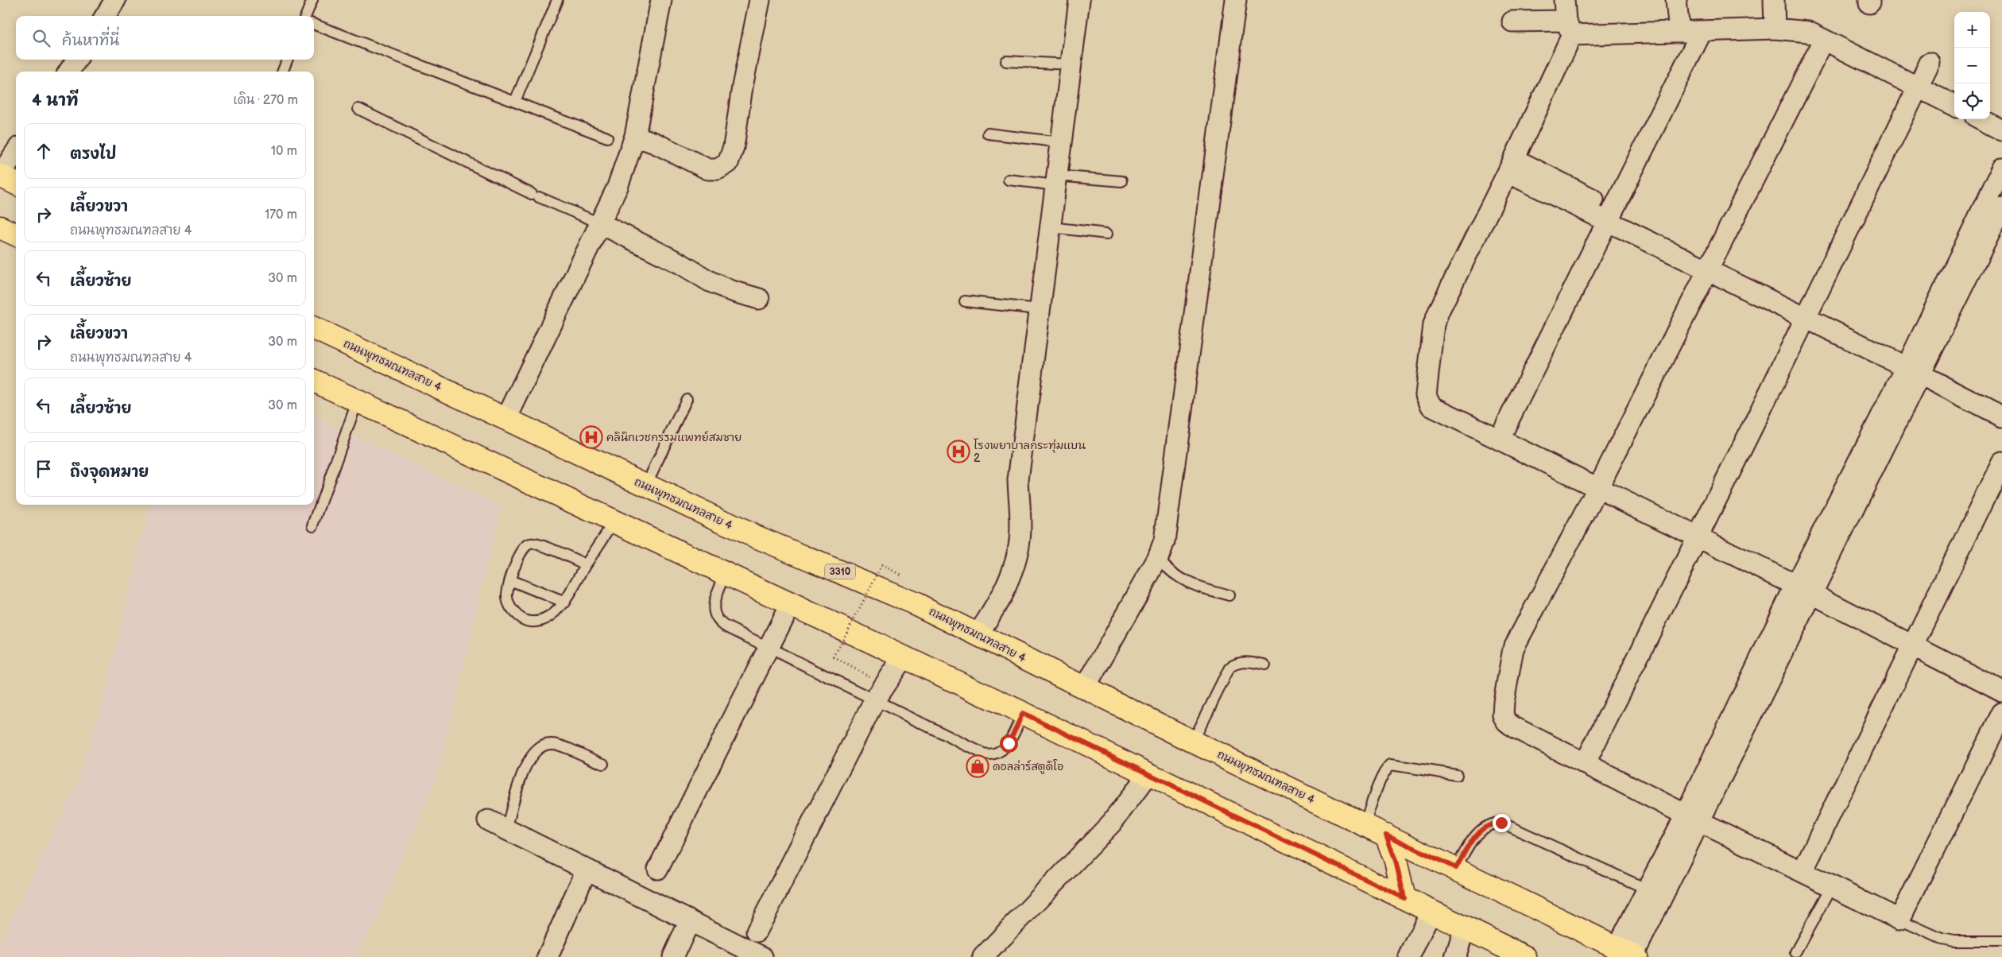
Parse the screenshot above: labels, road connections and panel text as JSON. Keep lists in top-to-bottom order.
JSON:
{
  "streets": {
    "main road": ["ถนนพุทธมณฑลสาย 4", "3310"]
  },
  "places": {
    "hospital": ["คลินิกเวชกรรมแพทย์สมชาย", "โรงพยาบาลกระทุ่มแบน 2"],
    "shop": ["ดอลล่าร์สตูดิโอ"]
  },
  "page": {
    "map_buttons": ["+", "−"],
    "search": "ค้นหาที่นี่",
    "heading": ["4 นาที", "เดิน · 270 m"],
    "list": [
      ["ตรงไป", "10 m"],
      ["เลี้ยวขวา", "ถนนพุทธมณฑลสาย 4", "170 m"],
      ["เลี้ยวซ้าย", "30 m"],
      ["เลี้ยวขวา", "ถนนพุทธมณฑลสาย 4", "30 m"],
      ["เลี้ยวซ้าย", "30 m"],
      "ถึงจุดหมาย"
    ]
  }
}
